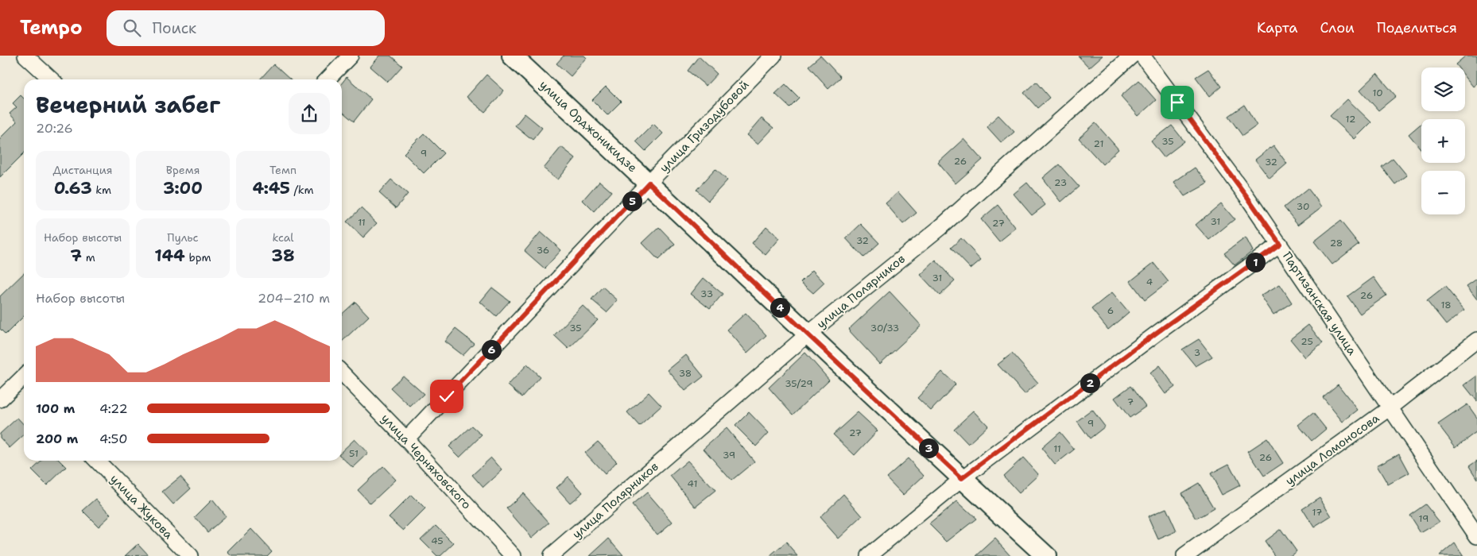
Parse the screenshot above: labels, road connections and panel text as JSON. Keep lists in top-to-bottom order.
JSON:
{
  "streets": {
    "main road": ["улица Орджоникидзе"],
    "street": [
      "улица Гризодубовой",
      "улица Полярников",
      "Партизанская улица",
      "улица Ломоносова",
      "улица Черняховского",
      "улица Жукова"
    ]
  },
  "crossings": [
    ["улица Орджоникидзе", "улица Гризодубовой"],
    ["улица Орджоникидзе", "улица Полярников"],
    ["улица Гризодубовой", "улица Черняховского"],
    ["Партизанская улица", "улица Ломоносова"]
  ],
  "house_numbers": [
    "10",
    "12",
    "35",
    "21",
    "9",
    "26",
    "32",
    "23",
    "30",
    "31",
    "11",
    "27",
    "32",
    "28",
    "36",
    "31",
    "4",
    "33",
    "26",
    "18",
    "6",
    "35",
    "30/33",
    "25",
    "3",
    "38",
    "35/29",
    "7",
    "9",
    "27",
    "11",
    "51",
    "39",
    "26",
    "41",
    "17",
    "19",
    "45"
  ],
  "page": {
    "header": "Tempo",
    "search": "Поиск",
    "nav": ["Карта", "Слои", "Поделиться"],
    "map_buttons": ["+", "−"],
    "heading": ["Вечерний забег", "20:26"],
    "stats": [
      ["Дистанция", "0.63 km"],
      ["Время", "3:00"],
      ["Темп", "4:45 /km"],
      ["Набор высоты", "7 m"],
      ["Пульс", "144 bpm"],
      ["kcal", "38"]
    ],
    "pins": [
      "5",
      "1",
      "4",
      "6",
      "2",
      "3"
    ],
    "chart": ["Набор высоты", "204–210 m"],
    "list": [
      {
        "name": "100 m",
        "note": "4:22"
      },
      {
        "name": "200 m",
        "note": "4:50"
      }
    ]
  }
}
